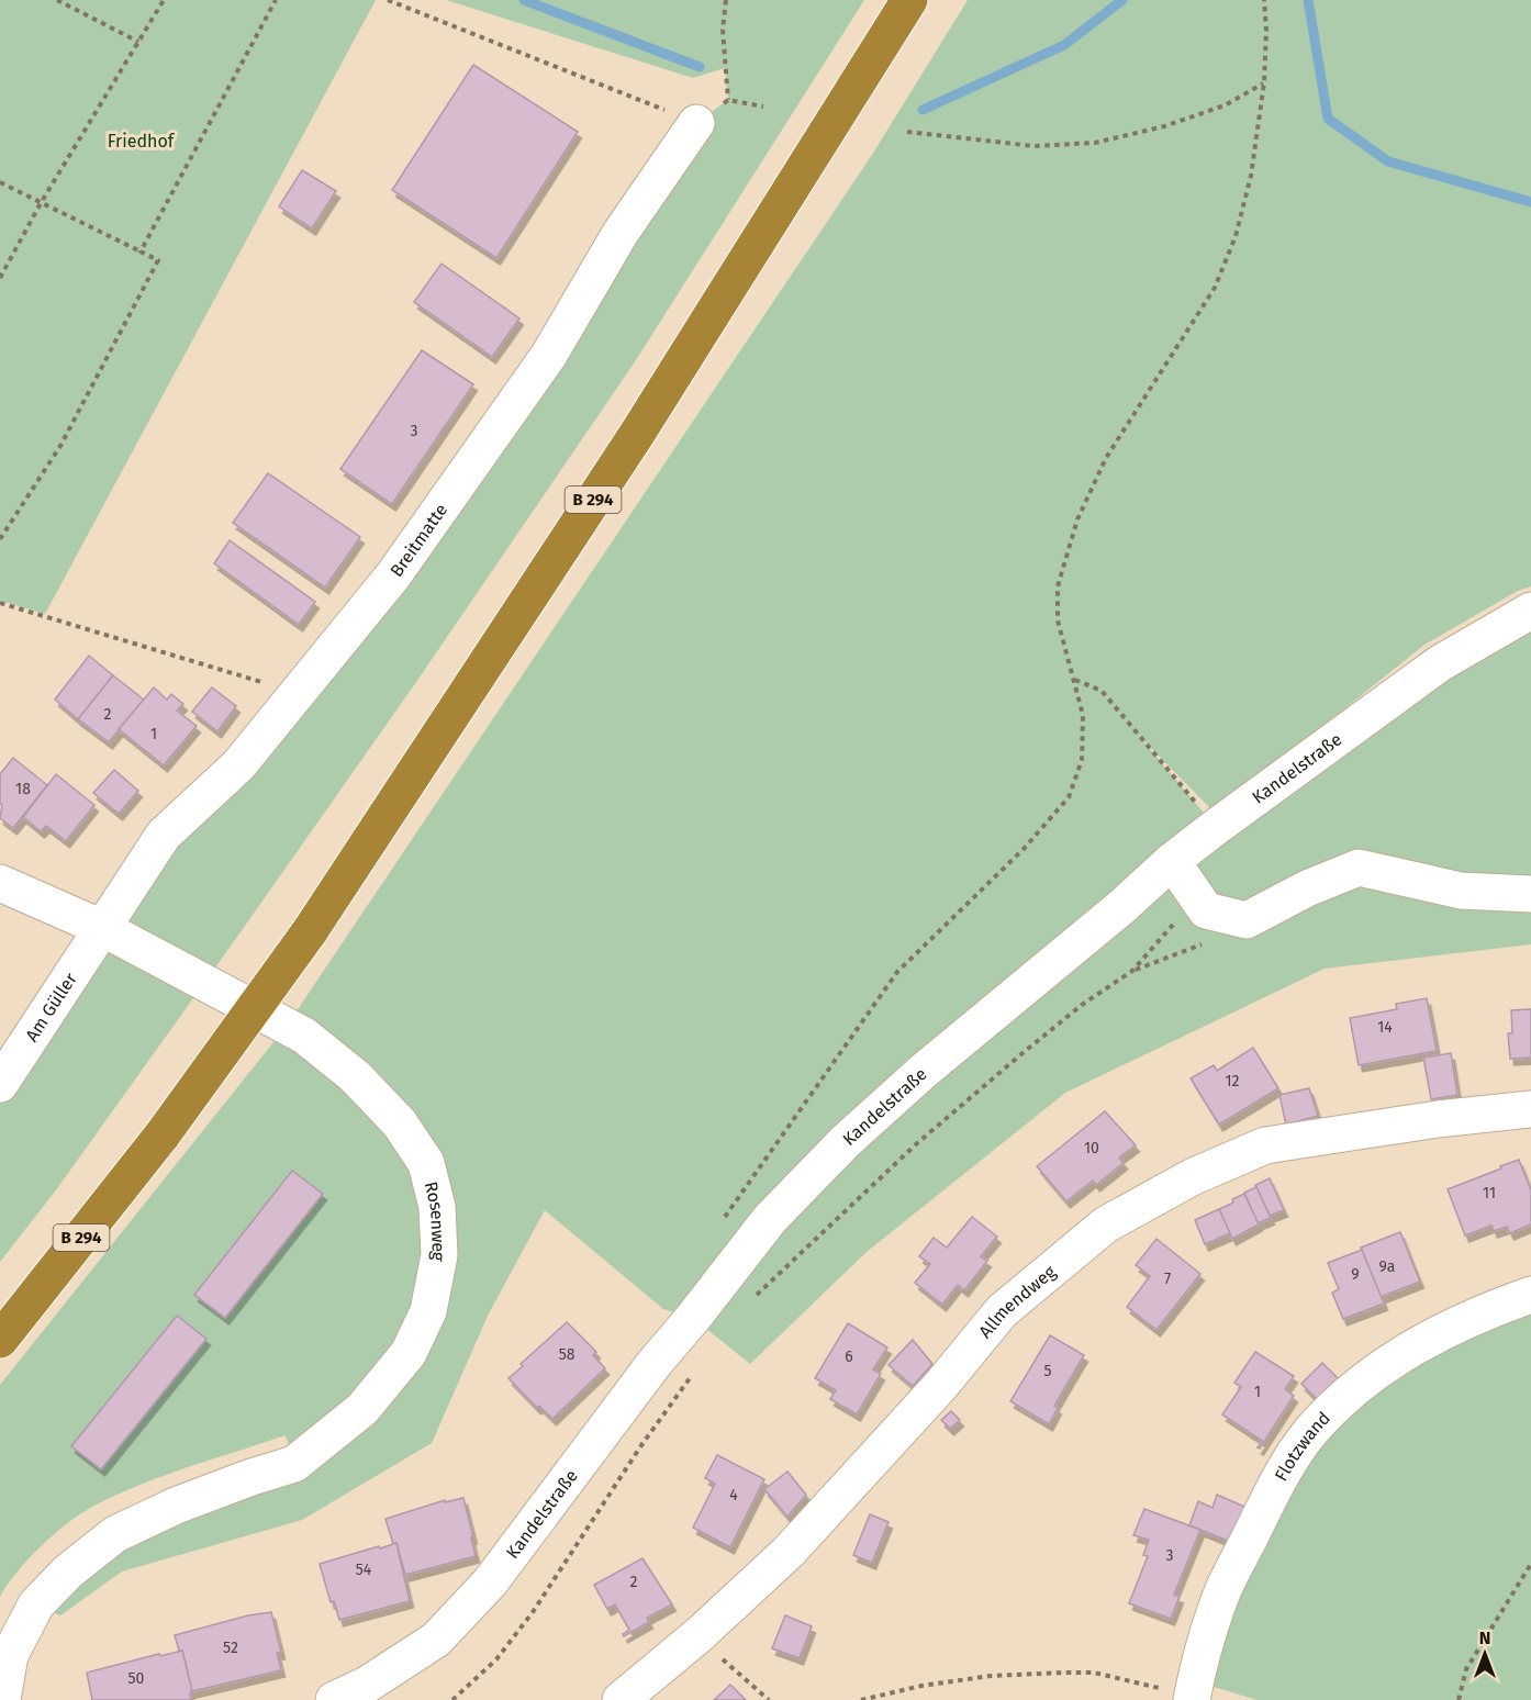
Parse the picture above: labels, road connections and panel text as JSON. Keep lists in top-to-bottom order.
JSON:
{
  "streets": {
    "highway": ["B 294"],
    "street": [
      "Breitmatte",
      "Kandelstraße",
      "Am Güller",
      "Rosenweg",
      "Allmendweg",
      "Flotzwand"
    ]
  },
  "crossings": [
    ["Breitmatte", "Am Güller"],
    ["Breitmatte", "Rosenweg"],
    ["Am Güller", "Rosenweg"]
  ],
  "parks": ["Friedhof"],
  "house_numbers": [
    "3",
    "2",
    "1",
    "18",
    "14",
    "12",
    "10",
    "11",
    "9a",
    "9",
    "7",
    "58",
    "6",
    "5",
    "1",
    "4",
    "3",
    "54",
    "2",
    "52",
    "50"
  ],
  "north": "top"
}
